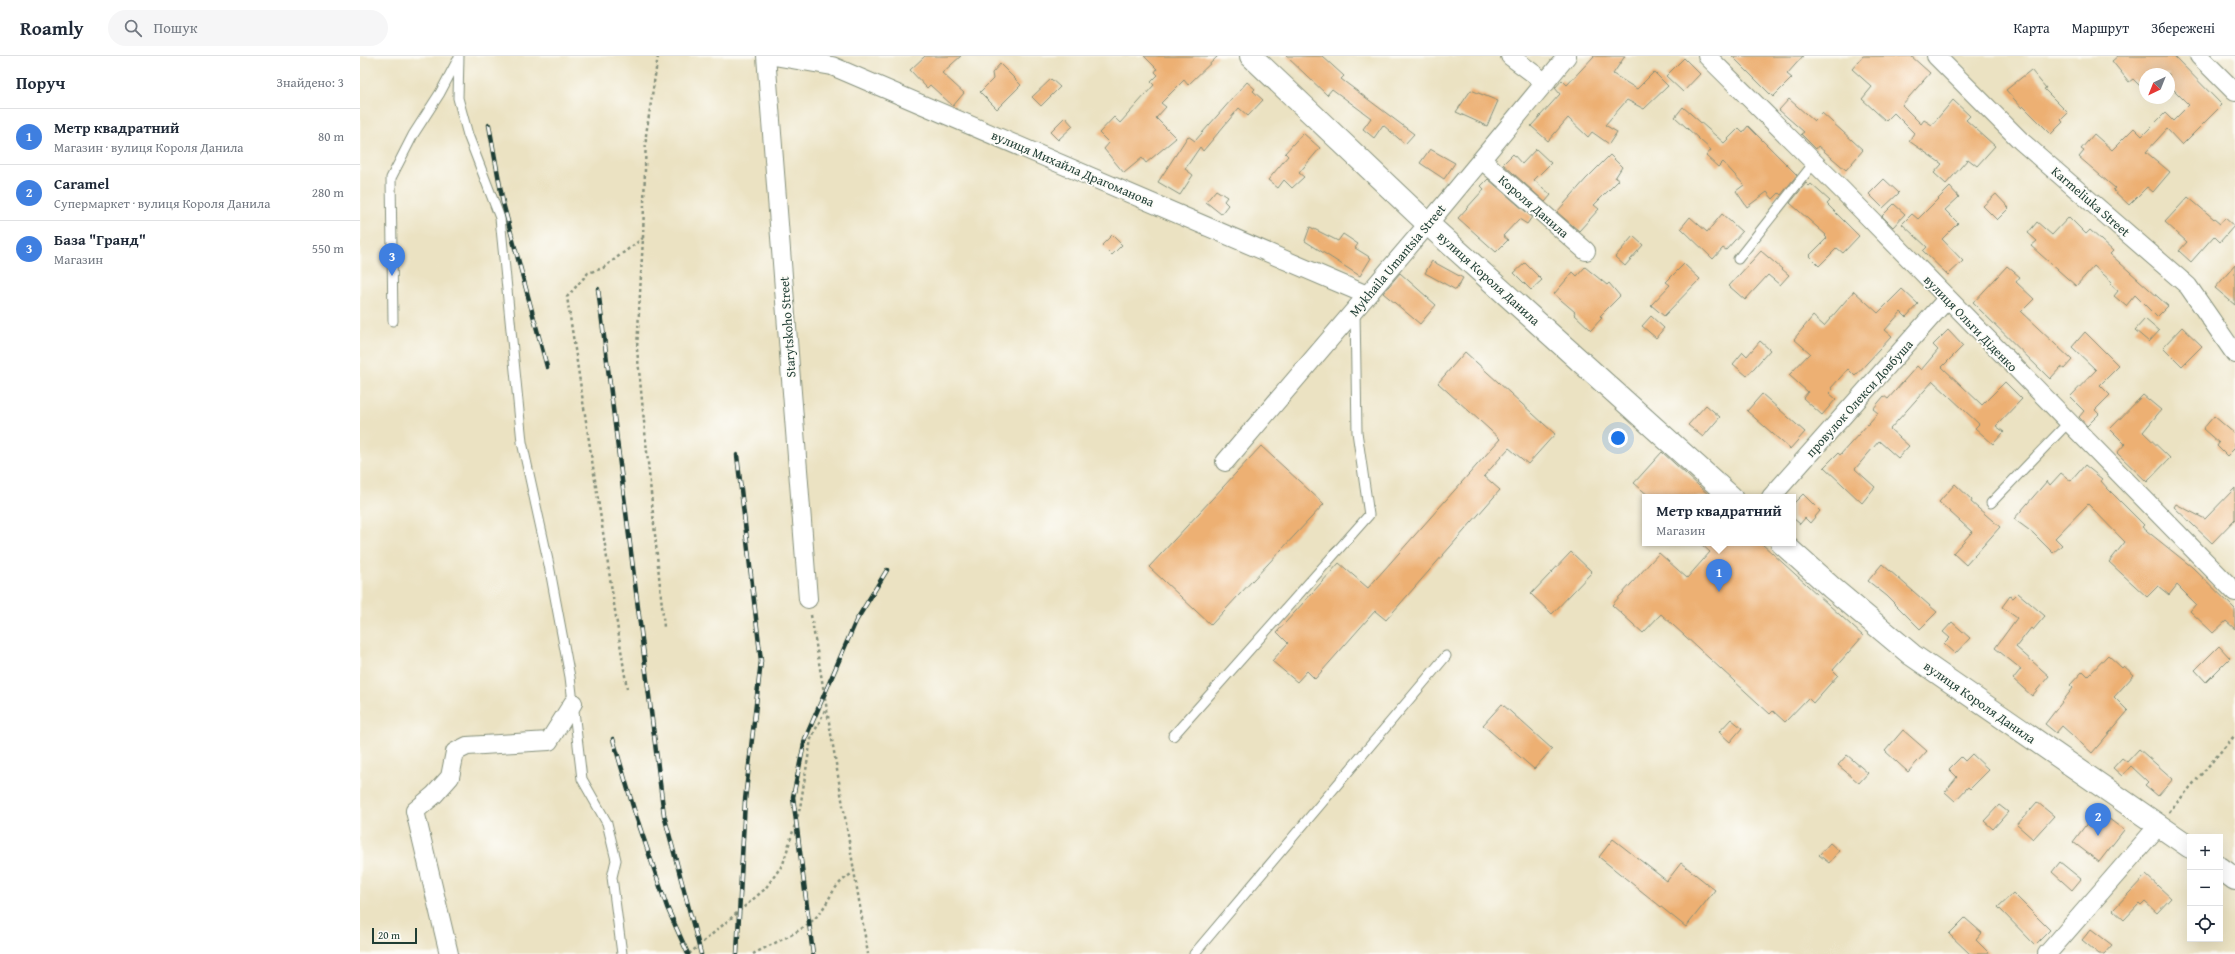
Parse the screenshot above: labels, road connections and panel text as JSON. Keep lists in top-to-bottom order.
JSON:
{
  "streets": {
    "main road": ["вулиця Короля Данила"],
    "street": [
      "вулиця Михайла Драгоманова",
      "Karmeliuka Street",
      "Короля Данила",
      "Mykhaila Umantsia Street",
      "вулиця Ольги Діденко",
      "Starytskoho Street",
      "провулок Олекси Довбуша"
    ]
  },
  "crossings": [
    ["вулиця Михайла Драгоманова", "Mykhaila Umantsia Street"],
    ["Короля Данила", "Mykhaila Umantsia Street"],
    ["Mykhaila Umantsia Street", "вулиця Короля Данила"],
    ["вулиця Ольги Діденко", "провулок Олекси Довбуша"]
  ],
  "scale_bar": "20 m",
  "north": "bottom left",
  "page": {
    "header": "Roamly",
    "search": "Пошук",
    "nav": ["Карта", "Маршрут", "Збережені"],
    "heading": ["Поруч", "Знайдено: 3"],
    "list": [
      {
        "mark": "1",
        "name": "Метр квадратний",
        "note": "Магазин · вулиця Короля Данила",
        "value": "80 m"
      },
      {
        "mark": "2",
        "name": "Caramel",
        "note": "Супермаркет · вулиця Короля Данила",
        "value": "280 m"
      },
      {
        "mark": "3",
        "name": "База \"Гранд\"",
        "note": "Магазин",
        "value": "550 m"
      }
    ],
    "pins": ["3", "1", "2"],
    "popup": ["Метр квадратний", "Магазин"],
    "map_buttons": ["+", "−"],
    "scale": "20 m"
  }
}
